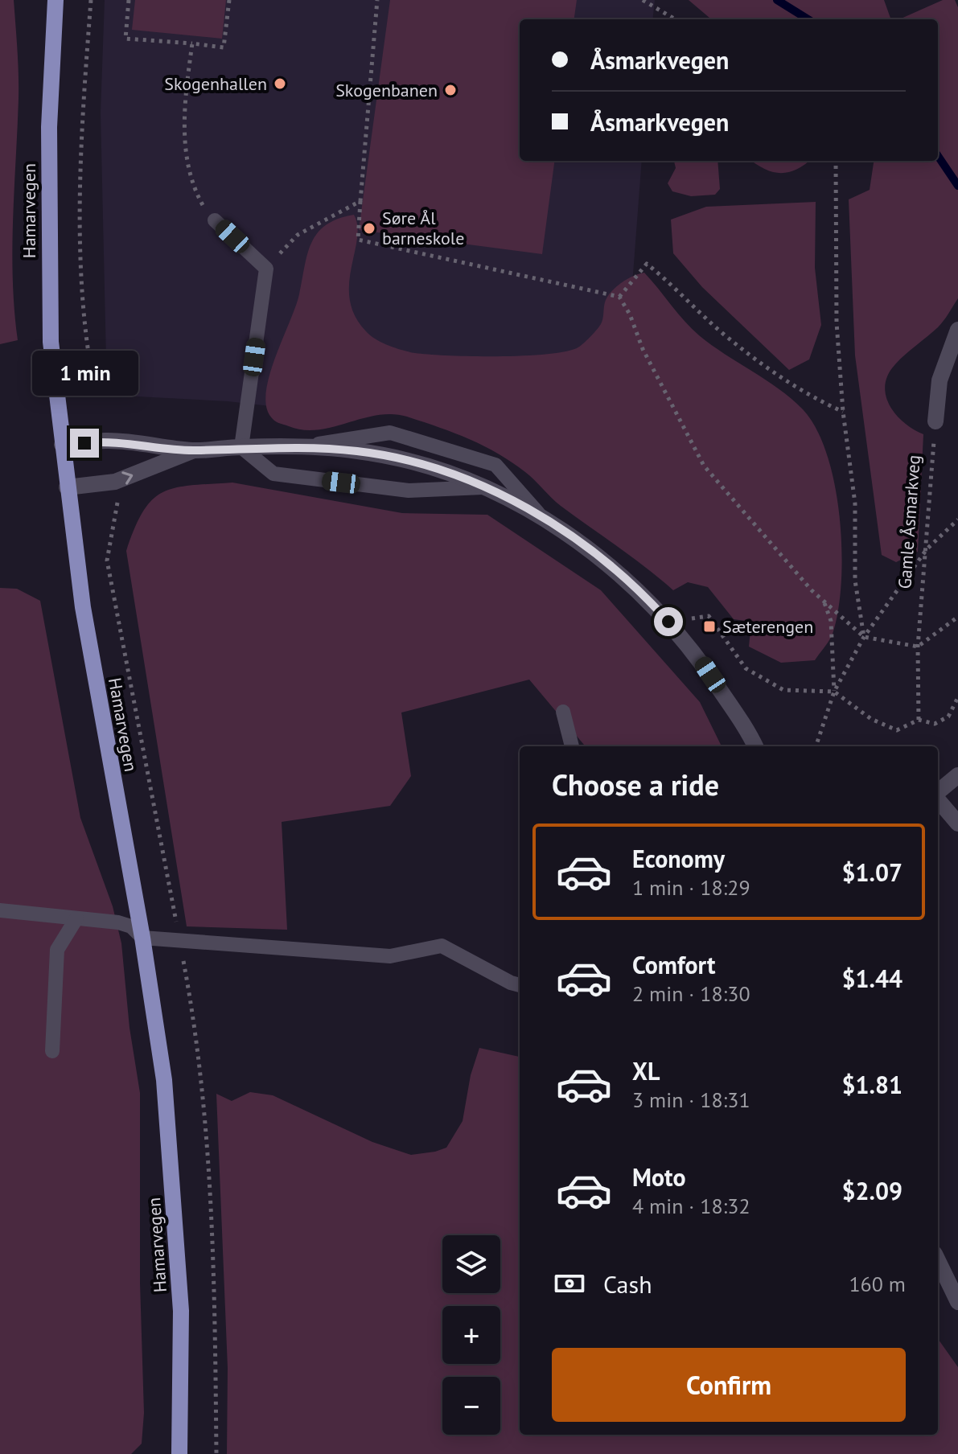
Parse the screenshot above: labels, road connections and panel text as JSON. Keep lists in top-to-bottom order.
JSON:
{
  "streets": {
    "main road": ["Hamarvegen"],
    "path": ["Gamle Åsmarkveg"]
  },
  "places": {
    "other": ["Skogenhallen", "Skogenbanen", "Søre Ål barneskole"],
    "transit": ["Sæterengen"]
  },
  "page": {
    "banner": ["Åsmarkvegen", "Åsmarkvegen"],
    "bubble": "1 min",
    "heading": "Choose a ride",
    "list": [
      {
        "name": "Economy",
        "note": "1 min · 18:29",
        "value": "$1.07"
      },
      {
        "name": "Comfort",
        "note": "2 min · 18:30",
        "value": "$1.44"
      },
      {
        "name": "XL",
        "note": "3 min · 18:31",
        "value": "$1.81"
      },
      {
        "name": "Moto",
        "note": "4 min · 18:32",
        "value": "$2.09"
      }
    ],
    "map_buttons": ["+", "−"],
    "pay": ["Cash", "160 m"],
    "buttons": "Confirm"
  }
}
